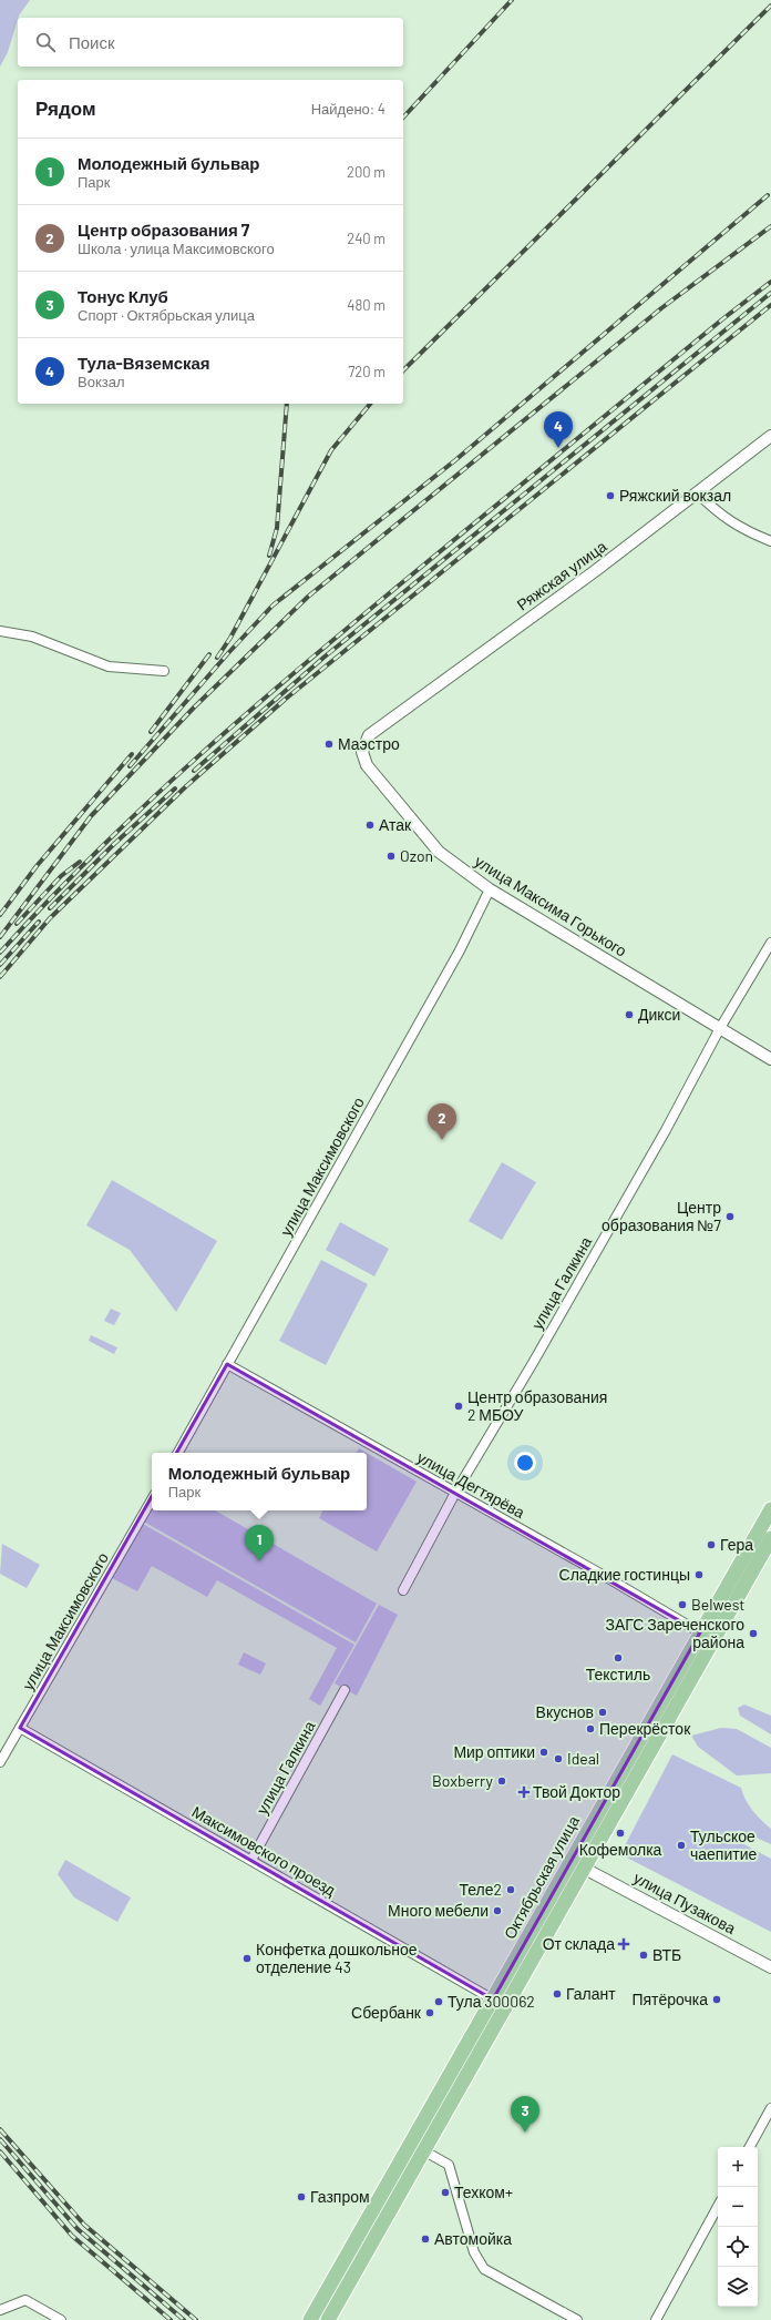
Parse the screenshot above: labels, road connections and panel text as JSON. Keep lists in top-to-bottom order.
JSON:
{
  "streets": {
    "main road": ["Октябрьская улица"],
    "street": [
      "Ряжская улица",
      "улица Максима Горького",
      "улица Максимовского",
      "улица Галкина",
      "улица Дегтярёва",
      "Максимовского проезд",
      "улица Пузакова"
    ]
  },
  "crossings": [
    ["Ряжская улица", "улица Максима Горького"],
    ["улица Максима Горького", "улица Максимовского"],
    ["улица Максима Горького", "улица Галкина"],
    ["улица Максимовского", "улица Дегтярёва"],
    ["улица Максимовского", "Максимовского проезд"],
    ["улица Галкина", "улица Дегтярёва"],
    ["улица Галкина", "Максимовского проезд"],
    ["улица Дегтярёва", "Октябрьская улица"],
    ["Максимовского проезд", "Октябрьская улица"],
    ["Октябрьская улица", "улица Пузакова"]
  ],
  "places": {
    "other": [
      "Ряжский вокзал",
      "Маэстро",
      "Атак",
      "Ozon",
      "Дикси",
      "Центр образования №7",
      "Центр образования 2 МБОУ",
      "Гера",
      "Сладкие гостинцы",
      "Belwest",
      "ЗАГС Зареченского района",
      "Текстиль",
      "Вкуснов",
      "Перекрёсток",
      "Мир оптики",
      "Ideal",
      "Boxberry",
      "Кофемолка",
      "Тульское чаепитие",
      "Теле2",
      "Много мебели",
      "ВТБ",
      "Конфетка дошкольное отделение 43",
      "Галант",
      "Пятёрочка",
      "Тула 300062",
      "Сбербанк",
      "Техком+",
      "Газпром",
      "Автомойка"
    ],
    "health": ["Твой Доктор", "От склада"]
  },
  "page": {
    "search": "Поиск",
    "heading": ["Рядом", "Найдено: 4"],
    "list": [
      {
        "mark": "1",
        "name": "Молодежный бульвар",
        "note": "Парк",
        "value": "200 m"
      },
      {
        "mark": "2",
        "name": "Центр образования 7",
        "note": "Школа · улица Максимовского",
        "value": "240 m"
      },
      {
        "mark": "3",
        "name": "Тонус Клуб",
        "note": "Спорт · Октябрьская улица",
        "value": "480 m"
      },
      {
        "mark": "4",
        "name": "Тула-Вяземская",
        "note": "Вокзал",
        "value": "720 m"
      }
    ],
    "pins": [
      "4",
      "2",
      "1",
      "3"
    ],
    "popup": ["Молодежный бульвар", "Парк"],
    "map_buttons": ["+", "−"]
  }
}
